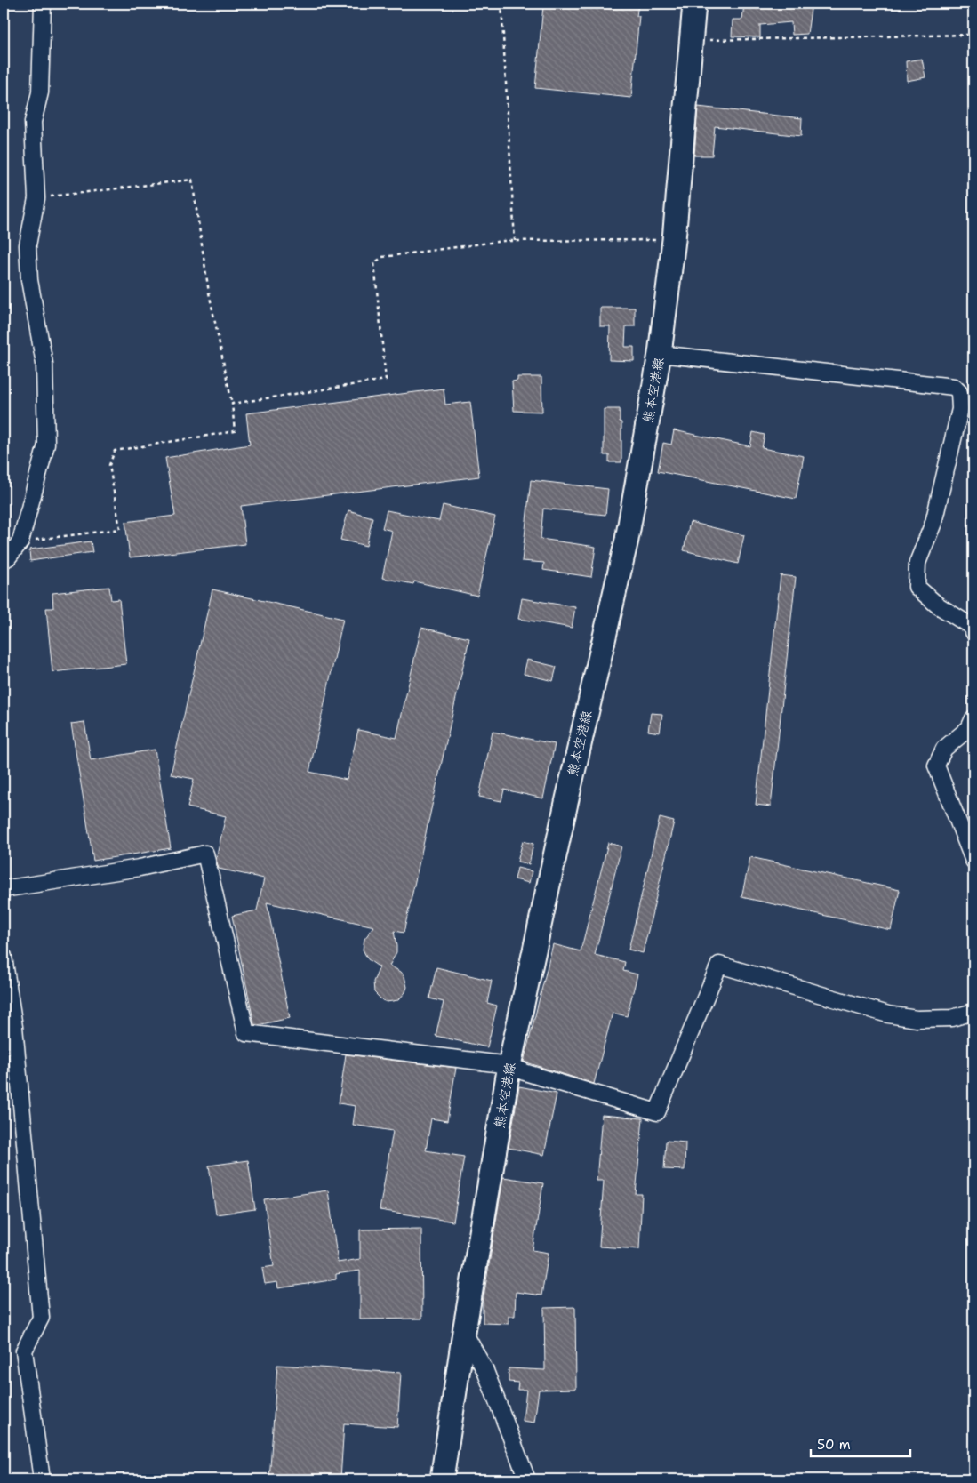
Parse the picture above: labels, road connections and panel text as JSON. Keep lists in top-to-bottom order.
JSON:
{
  "streets": {
    "main road": ["熊本空港線"]
  },
  "scale_bar": "50 m"
}
